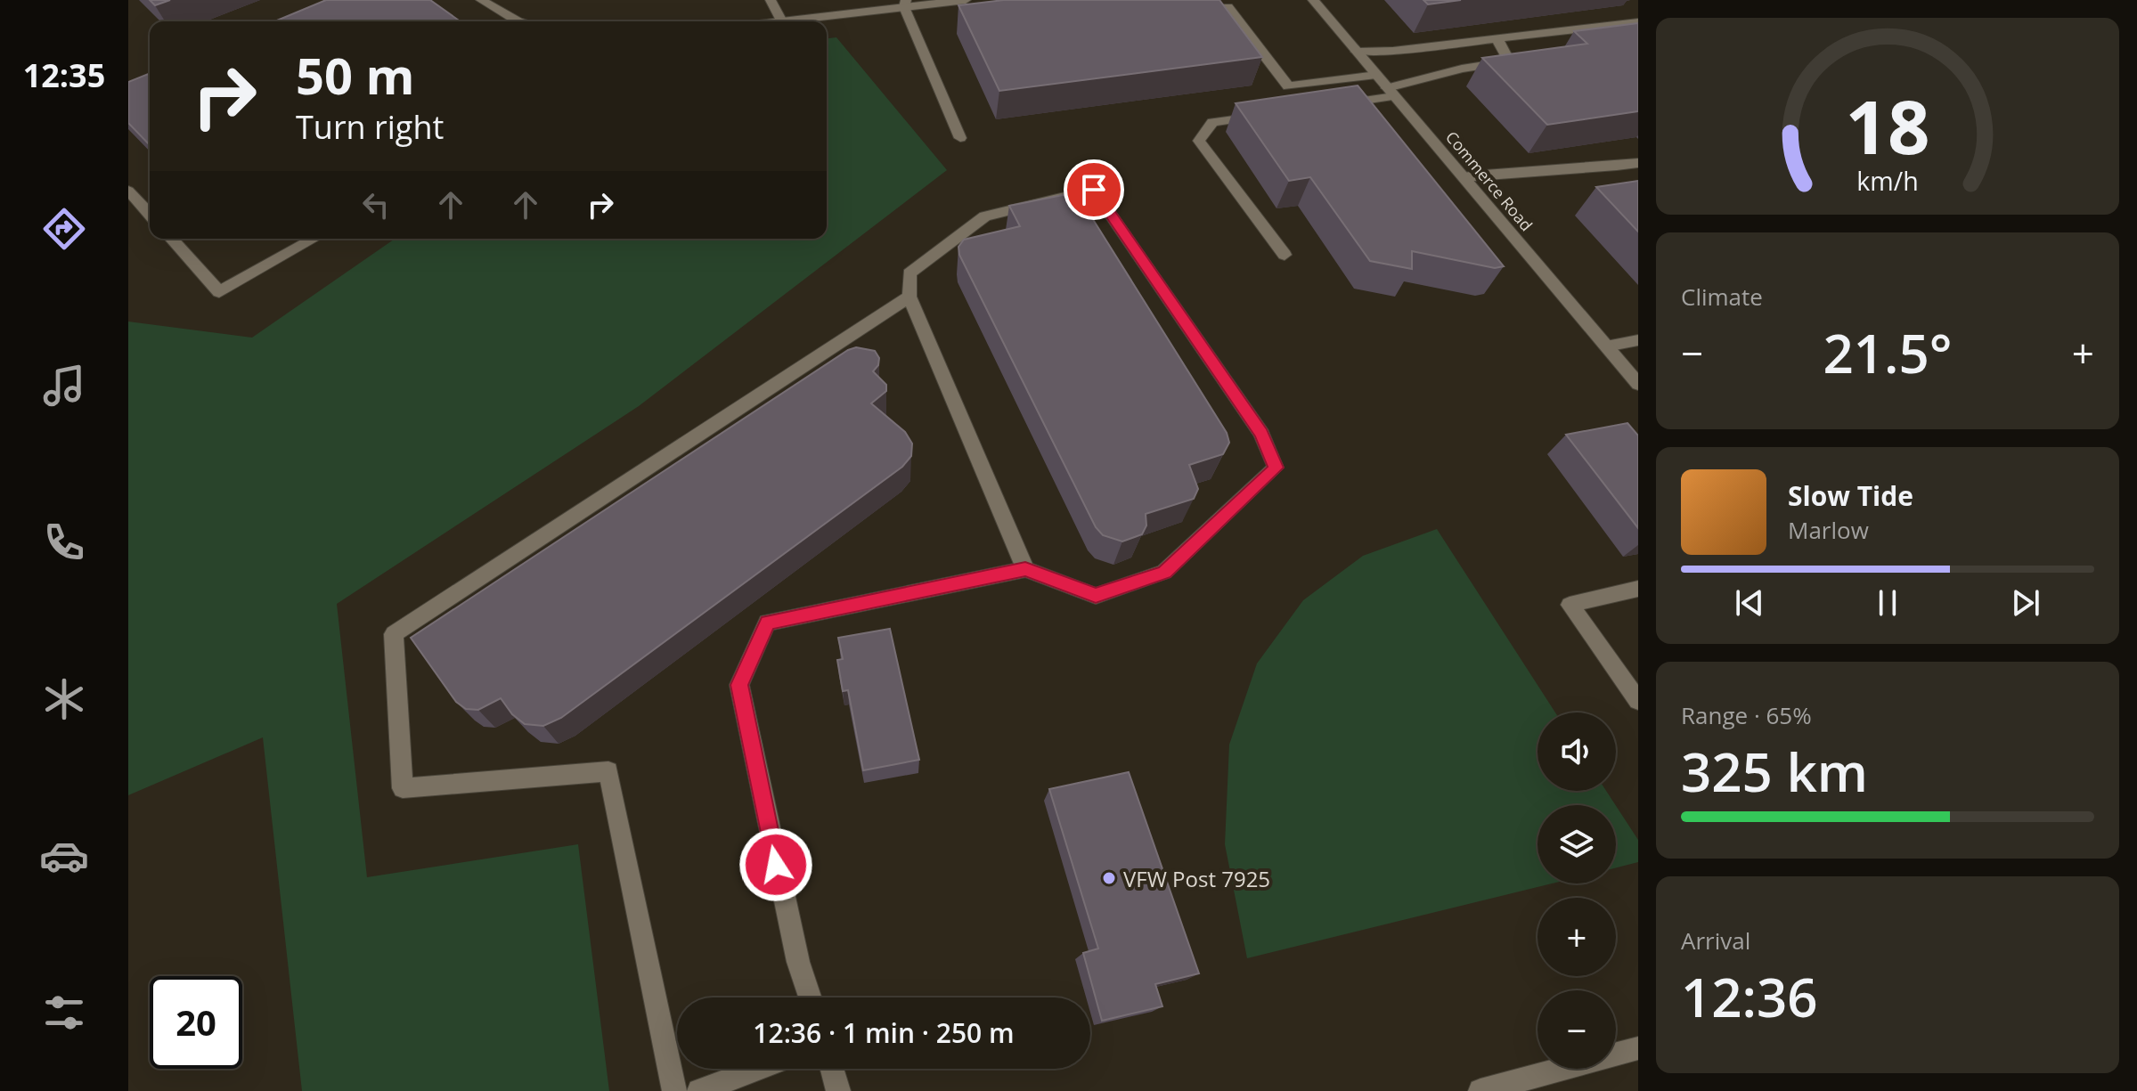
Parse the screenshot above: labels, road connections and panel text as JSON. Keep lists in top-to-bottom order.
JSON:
{
  "streets": {
    "street": ["Commerce Road"]
  },
  "places": ["VFW Post 7925"],
  "page": {
    "tabs": "12:35",
    "turn": ["50 m", "Turn right"],
    "tile": [
      "Climate",
      ["Range · 65%", "325 km"],
      ["Arrival", "12:36"]
    ],
    "heat": ["−", "21.5°", "+"],
    "song": ["Slow Tide", "Marlow"],
    "map_buttons": ["+", "−"],
    "limit": "20",
    "trip": "12:36 · 1 min · 250 m",
    "gauge": ["18", "km/h"]
  }
}
